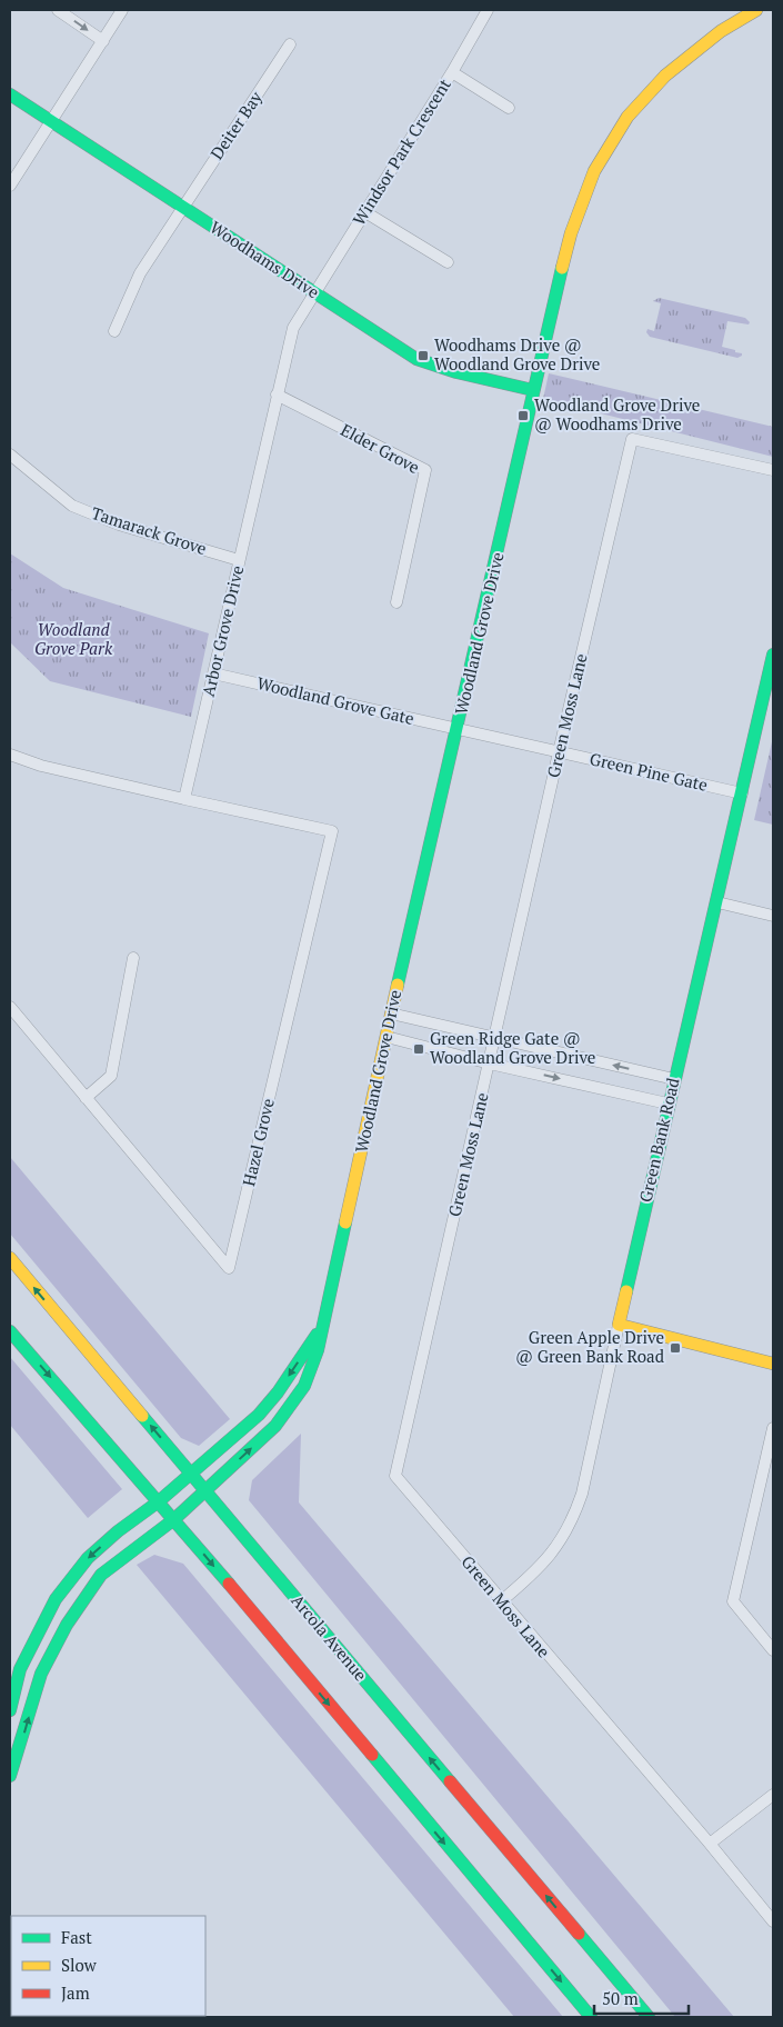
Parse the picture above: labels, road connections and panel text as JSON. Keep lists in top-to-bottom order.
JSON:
{
  "streets": {
    "street": [
      "Deiter Bay",
      "Windsor Park Crescent",
      "Woodhams Drive",
      "Elder Grove",
      "Tamarack Grove",
      "Arbor Grove Drive",
      "Woodland Grove Drive",
      "Woodland Grove Gate",
      "Green Moss Lane",
      "Green Pine Gate",
      "Green Bank Road",
      "Hazel Grove",
      "Arcola Avenue"
    ]
  },
  "crossings": [
    ["Deiter Bay", "Woodhams Drive"],
    ["Windsor Park Crescent", "Woodhams Drive"],
    ["Windsor Park Crescent", "Arbor Grove Drive"],
    ["Woodhams Drive", "Arbor Grove Drive"],
    ["Woodhams Drive", "Woodland Grove Drive"],
    ["Elder Grove", "Arbor Grove Drive"],
    ["Tamarack Grove", "Arbor Grove Drive"],
    ["Arbor Grove Drive", "Woodland Grove Gate"],
    ["Arbor Grove Drive", "Hazel Grove"],
    ["Woodland Grove Drive", "Woodland Grove Gate"],
    ["Woodland Grove Drive", "Green Pine Gate"],
    ["Woodland Grove Drive", "Arcola Avenue"],
    ["Woodland Grove Gate", "Green Pine Gate"],
    ["Green Moss Lane", "Green Pine Gate"],
    ["Green Moss Lane", "Green Bank Road"],
    ["Green Pine Gate", "Green Bank Road"]
  ],
  "parks": ["Woodland Grove Park"],
  "places": {
    "transit": [
      "Woodhams Drive @ Woodland Grove Drive",
      "Woodland Grove Drive @ Woodhams Drive",
      "Green Ridge Gate @ Woodland Grove Drive",
      "Green Apple Drive @ Green Bank Road"
    ]
  },
  "legend": ["Fast", "Slow", "Jam"],
  "scale_bar": "50 m"
}
